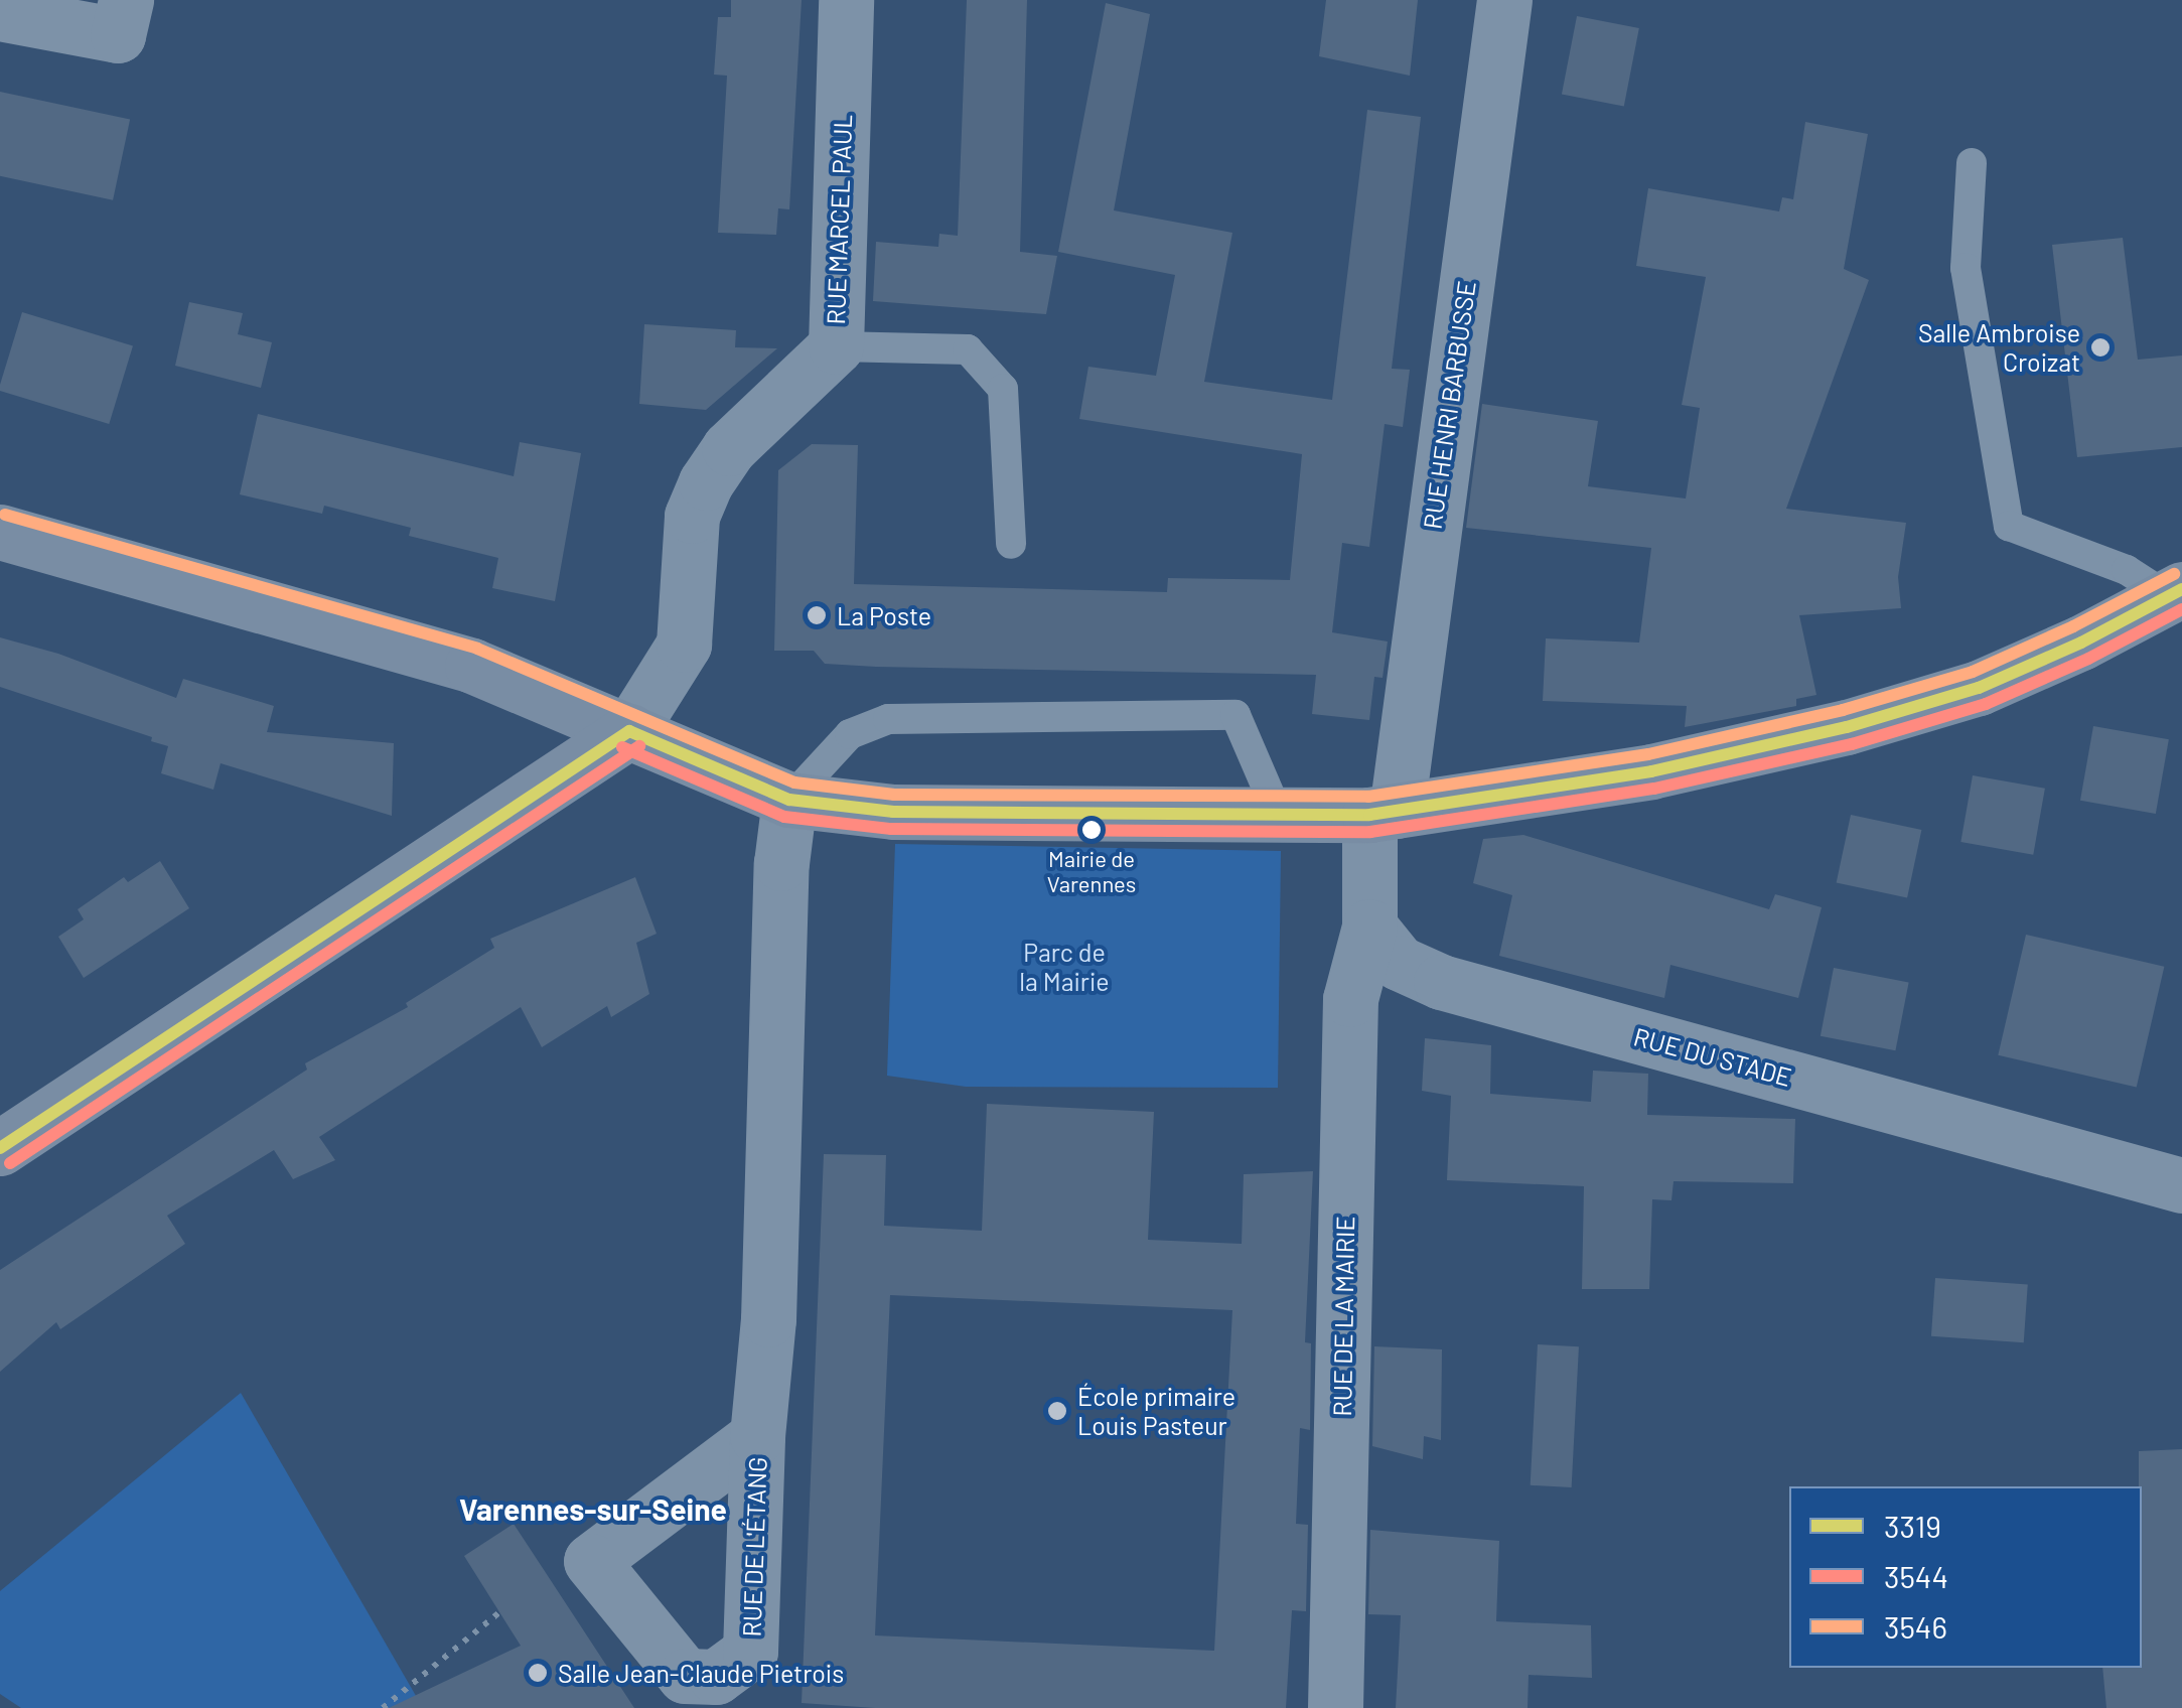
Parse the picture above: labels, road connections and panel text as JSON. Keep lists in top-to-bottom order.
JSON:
{
  "streets": {
    "street": [
      "RUE MARCEL PAUL",
      "RUE HENRI BARBUSSE",
      "RUE DU STADE",
      "RUE DE LA MAIRIE",
      "RUE DE L'ÉTANG"
    ]
  },
  "crossings": [
    ["RUE DU STADE", "RUE DE LA MAIRIE"]
  ],
  "districts": ["Varennes-sur-Seine"],
  "parks": ["Parc de la Mairie"],
  "places": [
    "Salle Ambroise Croizat",
    "La Poste",
    "Mairie de Varennes",
    "École primaire Louis Pasteur",
    "Salle Jean-Claude Pietrois"
  ],
  "lines": ["transit line 3546", "transit line 3319", "transit line 3544"],
  "legend": ["3319", "3544", "3546"]
}
